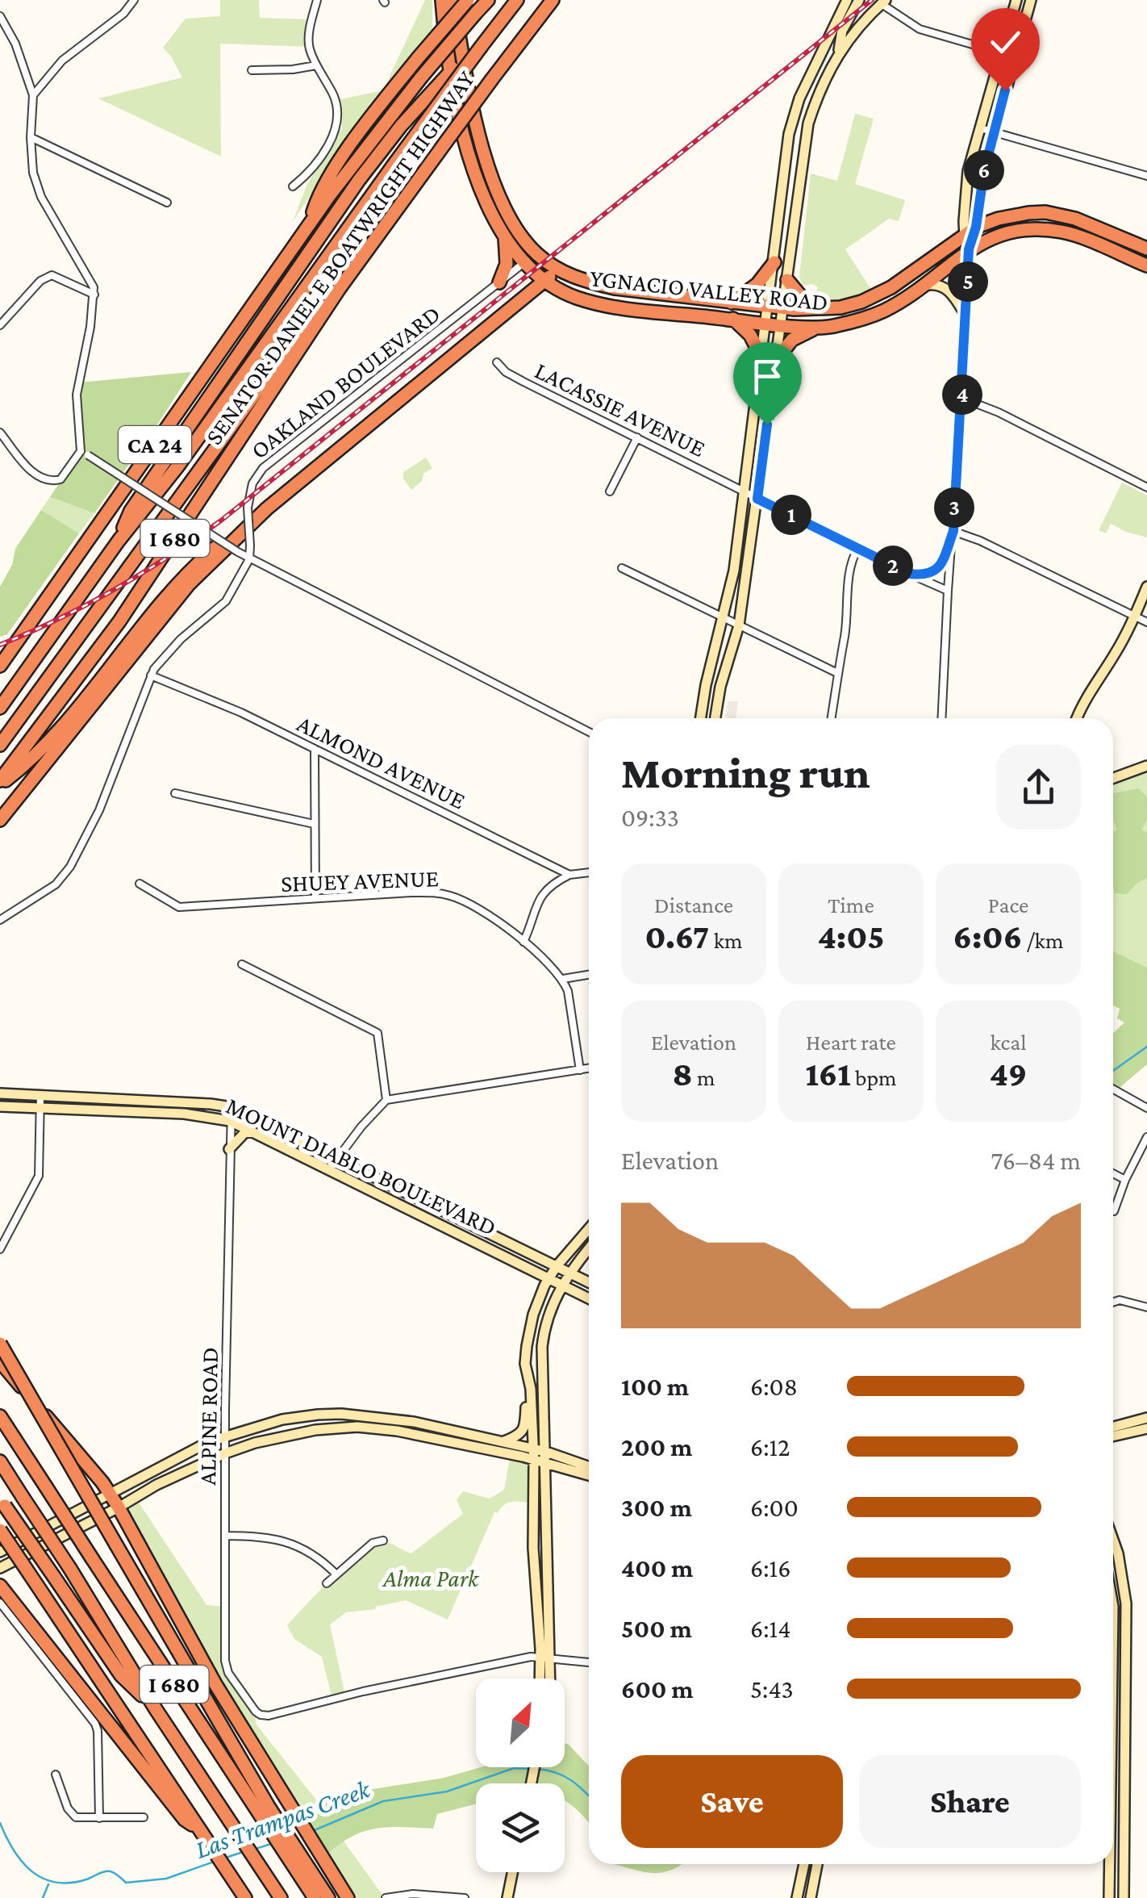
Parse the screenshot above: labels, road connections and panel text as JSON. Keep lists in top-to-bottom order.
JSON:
{
  "streets": {
    "highway": [
      "SENATOR DANIEL E BOATWRIGHT HIGHWAY",
      "YGNACIO VALLEY ROAD",
      "CA 24",
      "I 680"
    ],
    "main road": ["MOUNT DIABLO BOULEVARD"],
    "street": [
      "OAKLAND BOULEVARD",
      "LACASSIE AVENUE",
      "ALMOND AVENUE",
      "SHUEY AVENUE",
      "ALPINE ROAD"
    ]
  },
  "crossings": [
    ["YGNACIO VALLEY ROAD", "OAKLAND BOULEVARD"],
    ["OAKLAND BOULEVARD", "ALMOND AVENUE"],
    ["MOUNT DIABLO BOULEVARD", "ALPINE ROAD"]
  ],
  "water": ["Las Trampas Creek"],
  "parks": ["Alma Park"],
  "north": "top right",
  "page": {
    "pins": [
      "6",
      "5",
      "4",
      "3",
      "1",
      "2"
    ],
    "heading": ["Morning run", "09:33"],
    "stats": [
      ["Distance", "0.67 km"],
      ["Time", "4:05"],
      ["Pace", "6:06 /km"],
      ["Elevation", "8 m"],
      ["Heart rate", "161 bpm"],
      ["kcal", "49"]
    ],
    "chart": ["Elevation", "76–84 m"],
    "list": [
      {
        "name": "100 m",
        "note": "6:08"
      },
      {
        "name": "200 m",
        "note": "6:12"
      },
      {
        "name": "300 m",
        "note": "6:00"
      },
      {
        "name": "400 m",
        "note": "6:16"
      },
      {
        "name": "500 m",
        "note": "6:14"
      },
      {
        "name": "600 m",
        "note": "5:43"
      }
    ],
    "buttons": ["Save", "Share"]
  }
}
